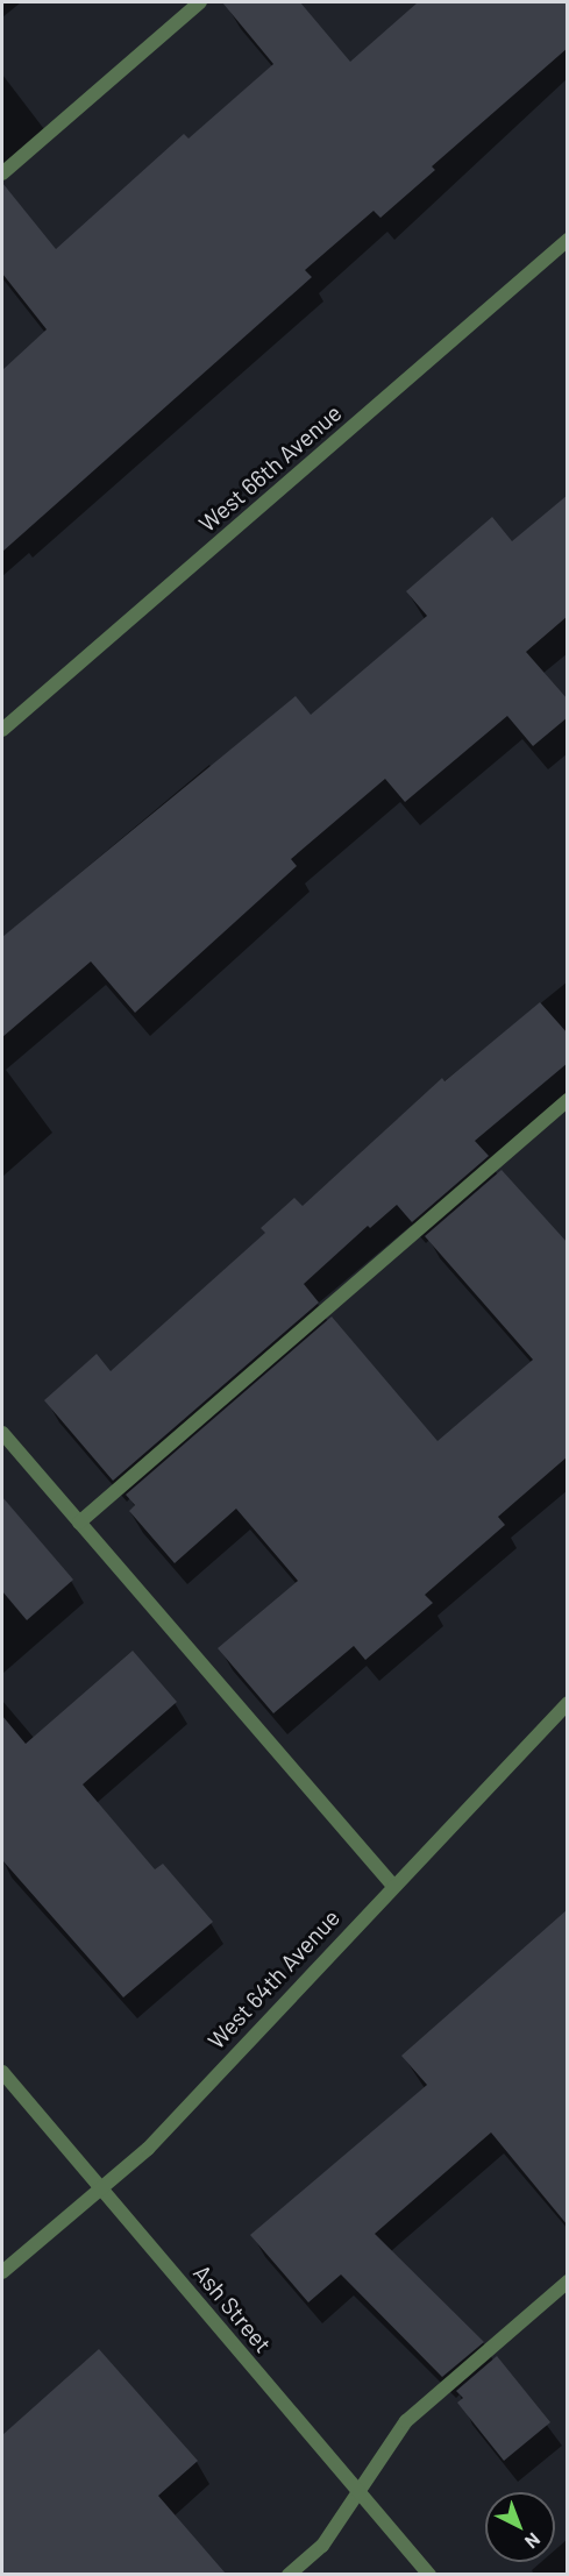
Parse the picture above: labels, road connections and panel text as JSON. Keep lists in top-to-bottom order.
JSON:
{
  "streets": {
    "street": ["West 66th Avenue", "West 64th Avenue", "Ash Street"]
  },
  "crossings": [
    ["West 64th Avenue", "Ash Street"]
  ],
  "north": "bottom right"
}
